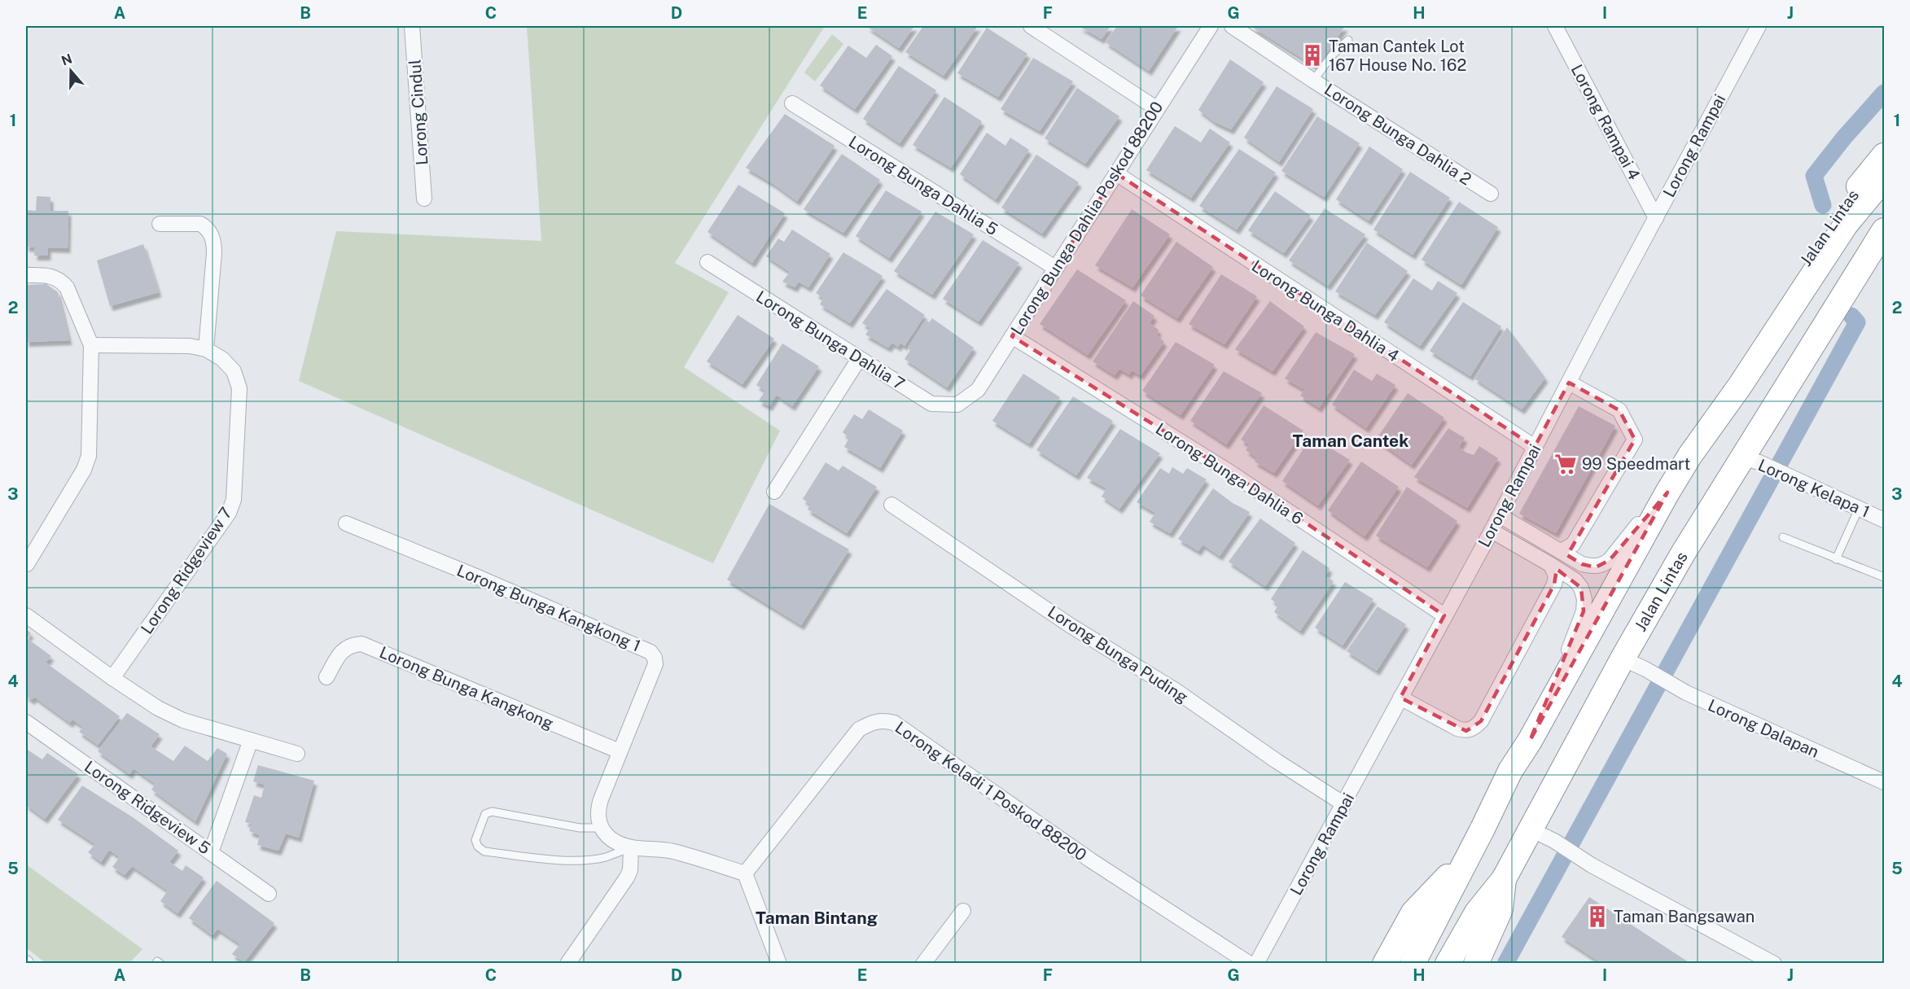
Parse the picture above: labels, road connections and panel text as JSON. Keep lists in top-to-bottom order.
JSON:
{
  "streets": {
    "highway": ["Jalan Lintas"],
    "street": [
      "Lorong Cindul",
      "Lorong Rampai 4",
      "Lorong Bunga Dahlia 2",
      "Lorong Rampai",
      "Lorong Bunga Dahlia 5",
      "Lorong Bunga Dahlia Poskod 88200",
      "Lorong Bunga Dahlia 4",
      "Lorong Bunga Dahlia 7",
      "Lorong Bunga Dahlia 6",
      "Lorong Kelapa 1",
      "Lorong Ridgeview 7",
      "Lorong Bunga Kangkong 1",
      "Lorong Bunga Puding",
      "Lorong Bunga Kangkong",
      "Lorong Dalapan",
      "Lorong Keladi 1 Poskod 88200",
      "Lorong Ridgeview 5"
    ]
  },
  "crossings": [
    ["Lorong Rampai 4", "Lorong Rampai"],
    ["Lorong Rampai", "Lorong Bunga Dahlia 4"],
    ["Lorong Rampai", "Lorong Bunga Dahlia 6"],
    ["Lorong Rampai", "Lorong Bunga Puding"],
    ["Lorong Bunga Dahlia 5", "Lorong Bunga Dahlia Poskod 88200"],
    ["Lorong Bunga Dahlia Poskod 88200", "Lorong Bunga Dahlia 4"],
    ["Lorong Bunga Dahlia Poskod 88200", "Lorong Bunga Dahlia 7"],
    ["Lorong Bunga Dahlia Poskod 88200", "Lorong Bunga Dahlia 6"],
    ["Jalan Lintas", "Lorong Kelapa 1"],
    ["Jalan Lintas", "Lorong Dalapan"],
    ["Lorong Bunga Kangkong 1", "Lorong Bunga Kangkong"]
  ],
  "districts": ["Taman Cantek", "Taman Bintang"],
  "places": {
    "building": ["Taman Cantek Lot 167 House No. 162", "Taman Bangsawan"],
    "supermarket": ["99 Speedmart"]
  },
  "north": "top",
  "grid": {
    "columns": [
      "A",
      "B",
      "C",
      "D",
      "E",
      "F",
      "G",
      "H",
      "I",
      "J"
    ],
    "rows": [
      "1",
      "2",
      "3",
      "4",
      "5"
    ]
  }
}
